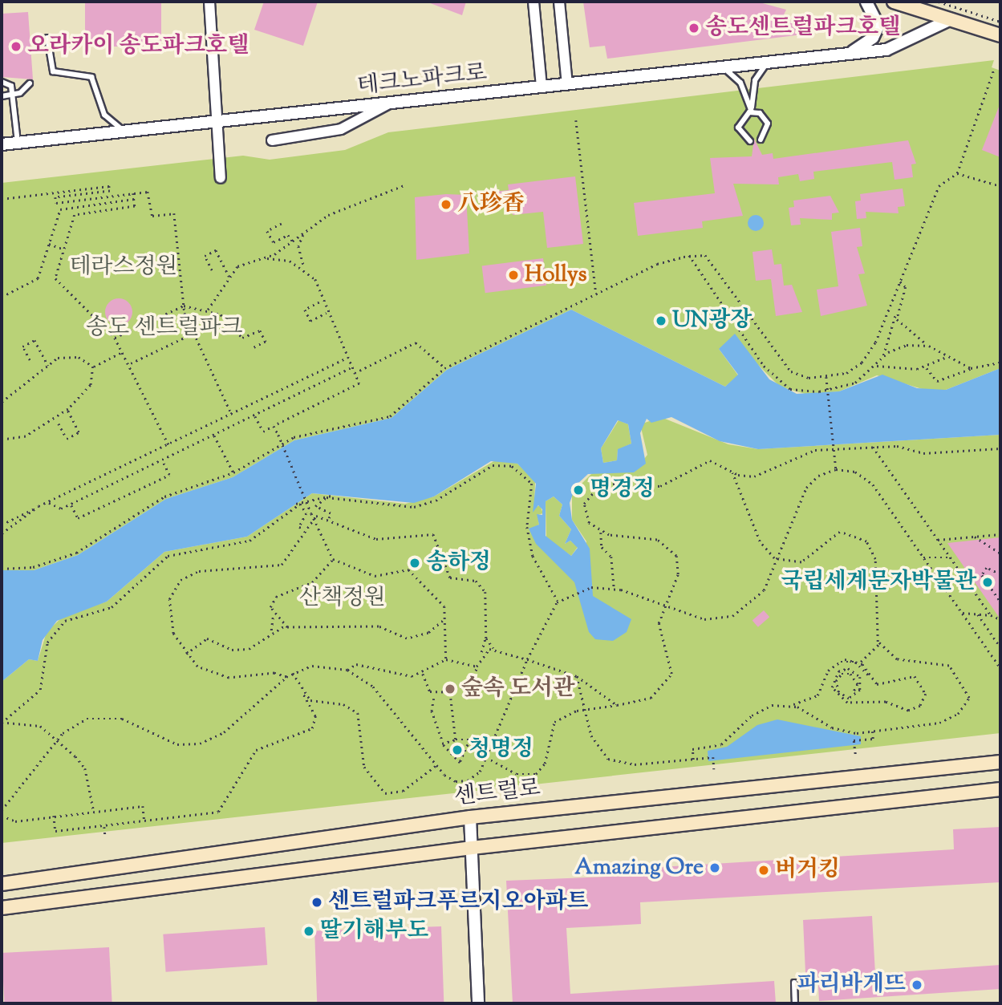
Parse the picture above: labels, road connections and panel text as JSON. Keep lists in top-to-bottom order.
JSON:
{
  "streets": {
    "main road": ["센트럴로"],
    "street": ["테크노파크로"]
  },
  "parks": ["테라스정원", "송도 센트럴파크", "산책정원"],
  "places": [
    "송도센트럴파크호텔",
    "오라카이 송도파크호텔",
    "八珍香",
    "Hollys",
    "UN광장",
    "명경정",
    "송하정",
    "국립세계문자박물관",
    "숲속 도서관",
    "청명정",
    "Amazing Ore",
    "버거킹",
    "센트럴파크푸르지오아파트",
    "딸기해부도",
    "파리바게뜨"
  ]
}
